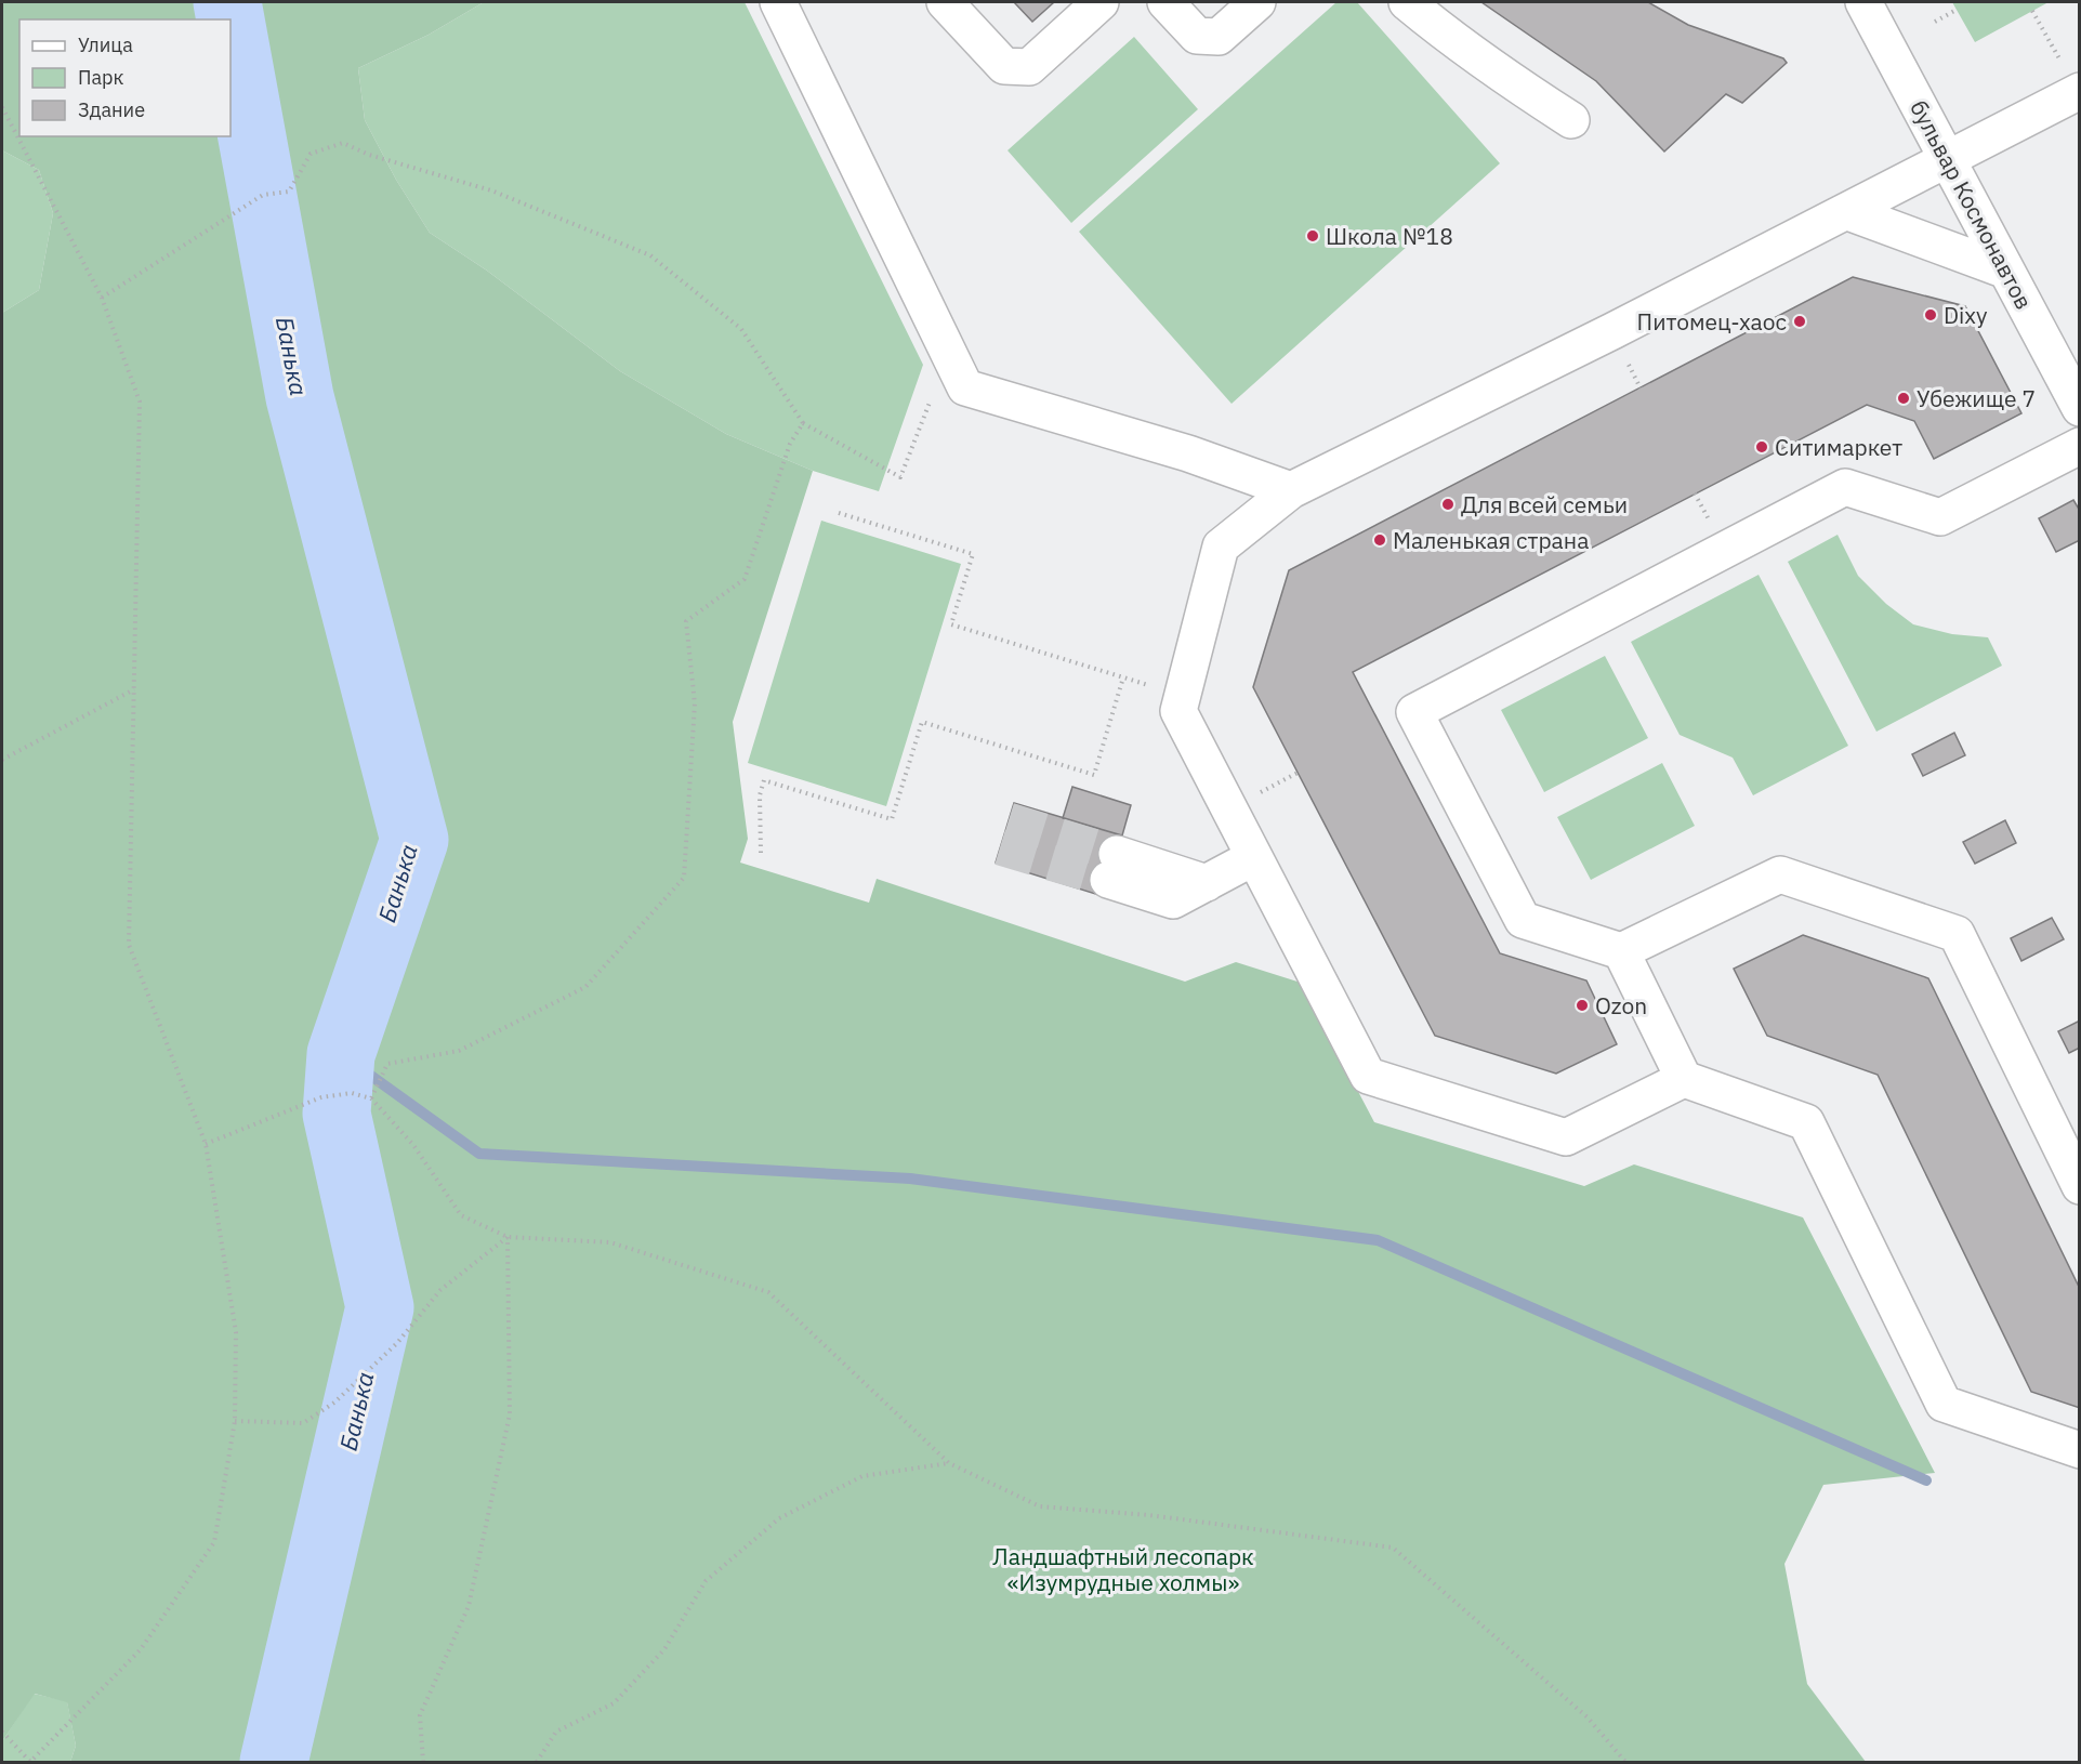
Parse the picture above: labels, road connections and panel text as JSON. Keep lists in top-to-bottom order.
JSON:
{
  "streets": {
    "street": ["бульвар Космонавтов"]
  },
  "water": ["Банька"],
  "parks": ["Ландшафтный лесопарк «Изумрудные холмы»"],
  "places": [
    "Школа №18",
    "Dixy",
    "Питомец-хаос",
    "Убежище 7",
    "Ситимаркет",
    "Для всей семьи",
    "Маленькая страна",
    "Ozon"
  ],
  "legend": ["Улица", "Парк", "Здание"]
}
